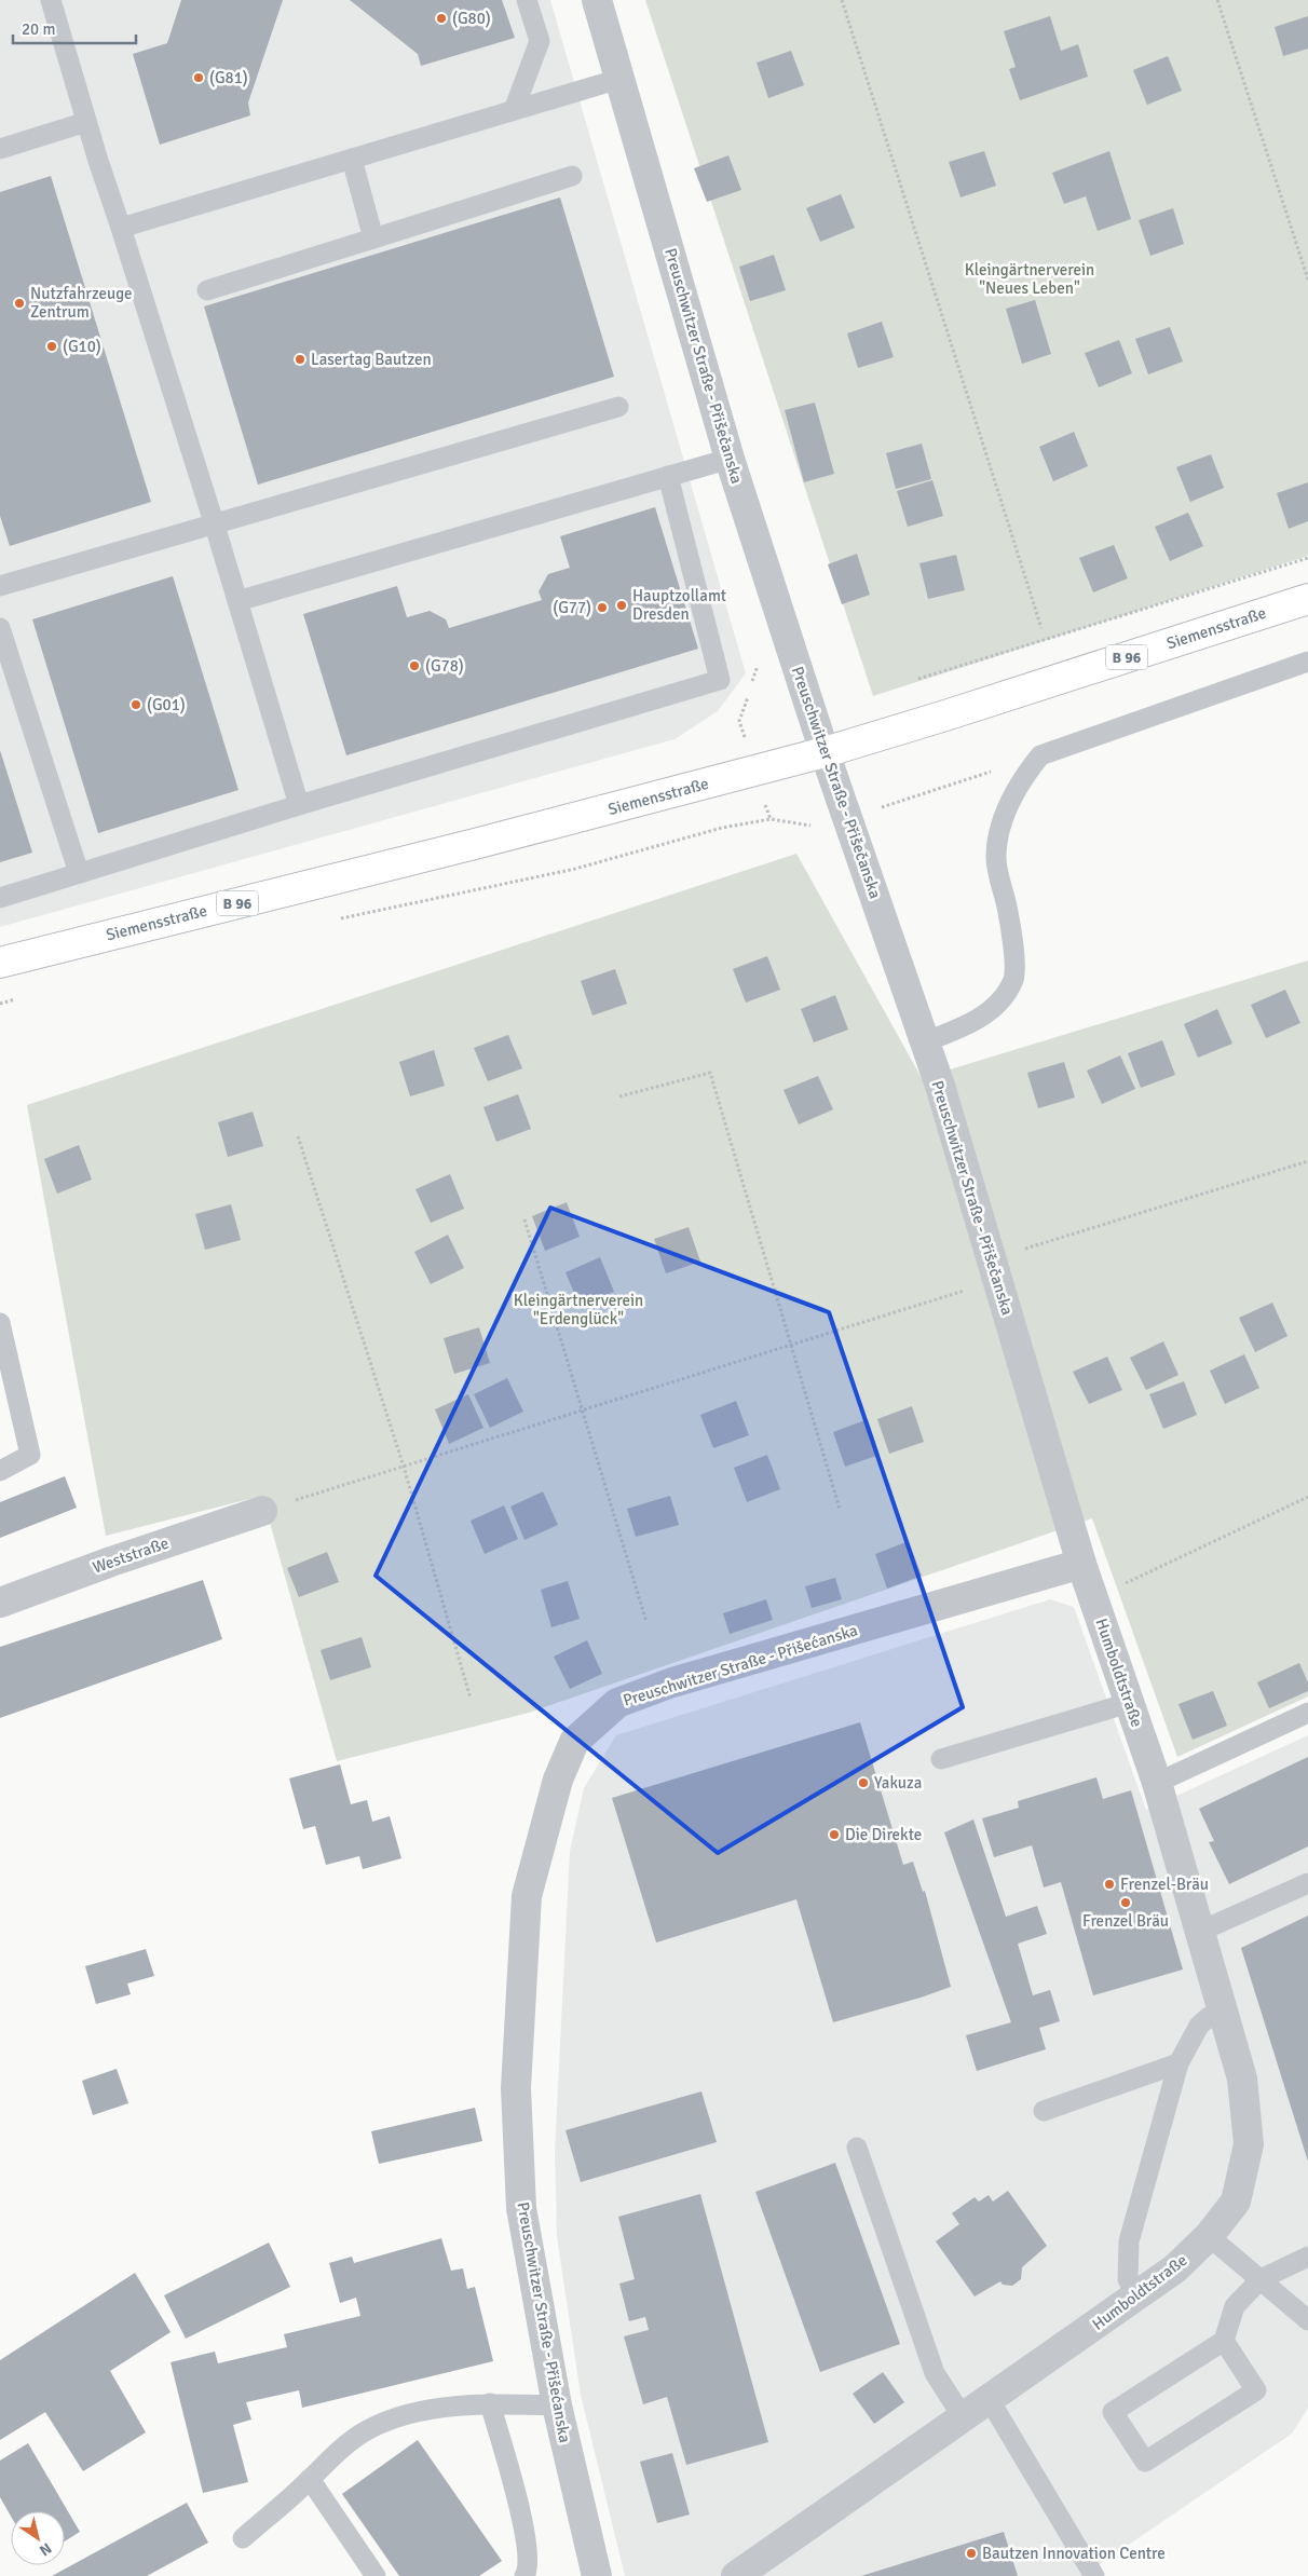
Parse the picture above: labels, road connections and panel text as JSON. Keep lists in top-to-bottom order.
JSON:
{
  "streets": {
    "main road": ["Siemensstraße", "B 96"],
    "street": [
      "Preuschwitzer Straße - Přišečanska",
      "Weststraße",
      "Preuschwitzer Straße - Přišećanska",
      "Humboldtstraße"
    ]
  },
  "crossings": [
    ["Preuschwitzer Straße - Přišečanska", "Siemensstraße"],
    ["Preuschwitzer Straße - Přišečanska", "Preuschwitzer Straße - Přišećanska"],
    ["Preuschwitzer Straße - Přišečanska", "Humboldtstraße"],
    ["Preuschwitzer Straße - Přišećanska", "Humboldtstraße"]
  ],
  "parks": ["Kleingärtnerverein \"Neues Leben\"", "Kleingärtnerverein \"Erdenglück\""],
  "places": [
    "(G80)",
    "(G81)",
    "Nutzfahrzeuge Zentrum",
    "(G10)",
    "Lasertag Bautzen",
    "Hauptzollamt Dresden",
    "(G77)",
    "(G78)",
    "(G01)",
    "Yakuza",
    "Die Direkte",
    "Frenzel-Bräu",
    "Frenzel Bräu",
    "Bautzen Innovation Centre"
  ],
  "scale_bar": "20 m",
  "north": "bottom right"
}
